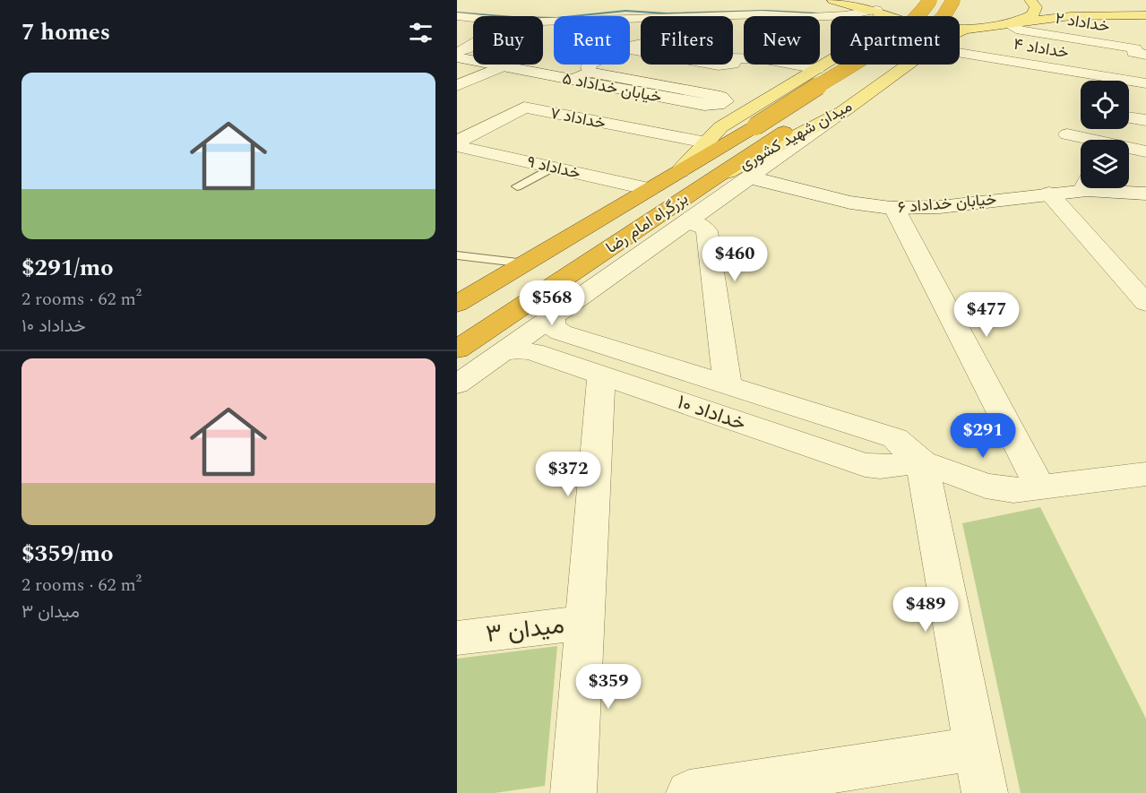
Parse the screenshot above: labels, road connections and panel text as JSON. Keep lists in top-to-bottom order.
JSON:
{
  "streets": {
    "highway": ["بزرگراه امام رضا"],
    "main road": ["میدان شهید کشوری"],
    "street": [
      "خداداد ۲",
      "خداداد ۴",
      "خیابان خداداد ۵",
      "خداداد ۷",
      "خداداد ۹",
      "خیابان خداداد ۶",
      "خداداد ۱۰",
      "میدان ۳"
    ]
  },
  "crossings": [
    ["خداداد ۲", "میدان شهید کشوری"],
    ["خداداد ۷", "خداداد ۹"],
    ["میدان شهید کشوری", "بزرگراه امام رضا"],
    ["خداداد ۹", "بزرگراه امام رضا"]
  ],
  "page": {
    "heading": "7 homes",
    "chip": [
      "Buy",
      "Rent",
      "Filters",
      "New",
      "Apartment"
    ],
    "list": [
      {
        "name": "$291/mo",
        "note": "2 rooms · 62 m² · خداداد ۱۰"
      },
      {
        "name": "$359/mo",
        "note": "2 rooms · 62 m² · میدان ۳"
      }
    ],
    "price": [
      "$460",
      "$568",
      "$477",
      "$291",
      "$372",
      "$489",
      "$359"
    ]
  }
}
